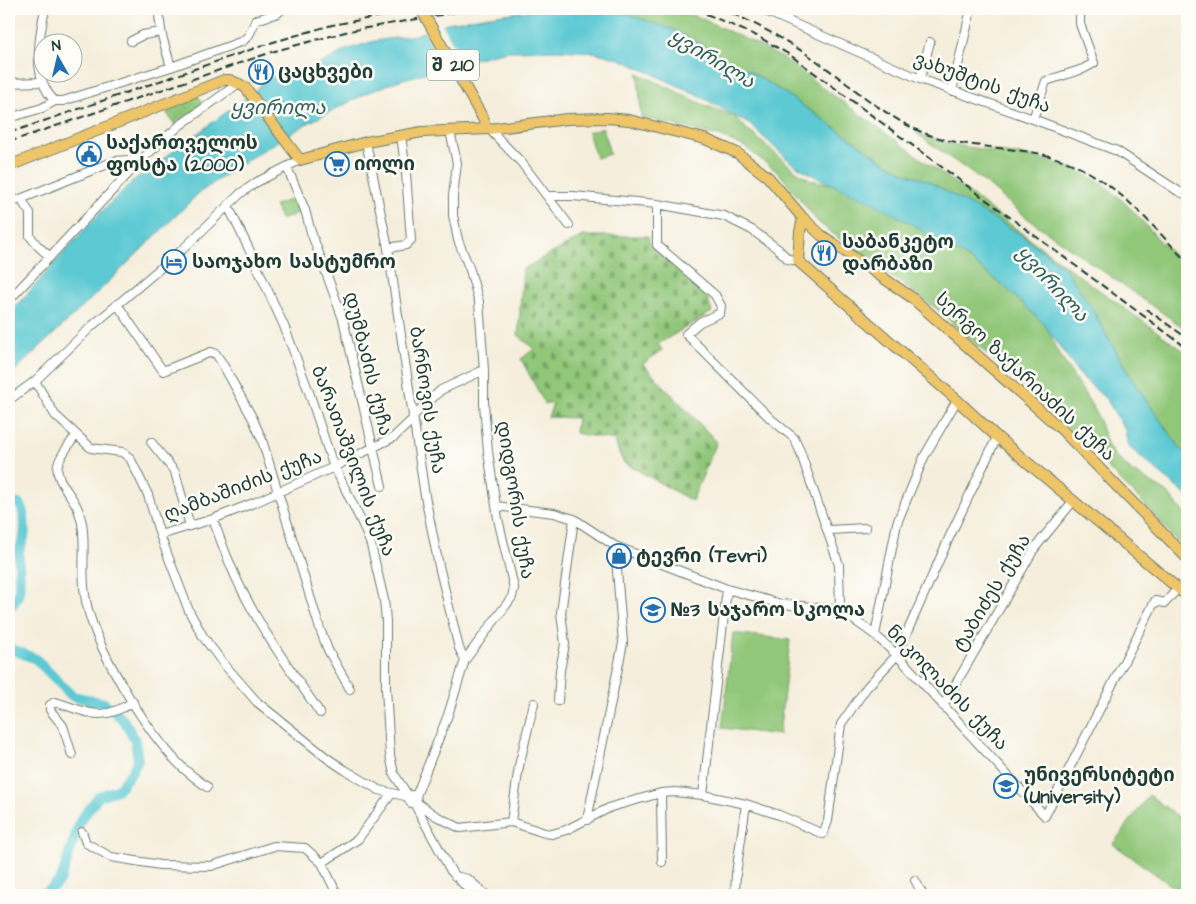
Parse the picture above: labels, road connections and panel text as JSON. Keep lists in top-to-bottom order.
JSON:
{
  "streets": {
    "main road": ["შ 210", "სერგო ზაქარიაძის ქუჩა"],
    "street": [
      "ვახუშტის ქუჩა",
      "დუმბაძის ქუჩა",
      "ბარნოვის ქუჩა",
      "ბარათაშვილის ქუჩა",
      "ღამბაშიძის ქუჩა",
      "დიდგორის ქუჩა",
      "ტაბიძეს ქუჩა",
      "ნიკოლაძის ქუჩა"
    ]
  },
  "crossings": [
    ["შ 210", "სერგო ზაქარიაძის ქუჩა"],
    ["დუმბაძის ქუჩა", "ღამბაშიძის ქუჩა"],
    ["სერგო ზაქარიაძის ქუჩა", "ბარნოვის ქუჩა"],
    ["სერგო ზაქარიაძის ქუჩა", "დიდგორის ქუჩა"],
    ["ბარნოვის ქუჩა", "ღამბაშიძის ქუჩა"],
    ["ბარნოვის ქუჩა", "დიდგორის ქუჩა"],
    ["ბარათაშვილის ქუჩა", "ღამბაშიძის ქუჩა"],
    ["ბარათაშვილის ქუჩა", "დიდგორის ქუჩა"],
    ["ღამბაშიძის ქუჩა", "დიდგორის ქუჩა"],
    ["დიდგორის ქუჩა", "ნიკოლაძის ქუჩა"],
    ["ტაბიძეს ქუჩა", "ნიკოლაძის ქუჩა"]
  ],
  "water": ["ყვირილა"],
  "places": {
    "restaurant": ["ცაცხვები", "საბანკეტო დარბაზი"],
    "public building": ["საქართველოს ფოსტა (2000)"],
    "supermarket": ["იოლი"],
    "hotel": ["საოჯახო სასტუმრო"],
    "shop": ["ტევრი (Tevri)"],
    "school or university": ["№3 საჯარო სკოლა", "უნივერსიტეტი (University)"]
  },
  "north": "top"
}
